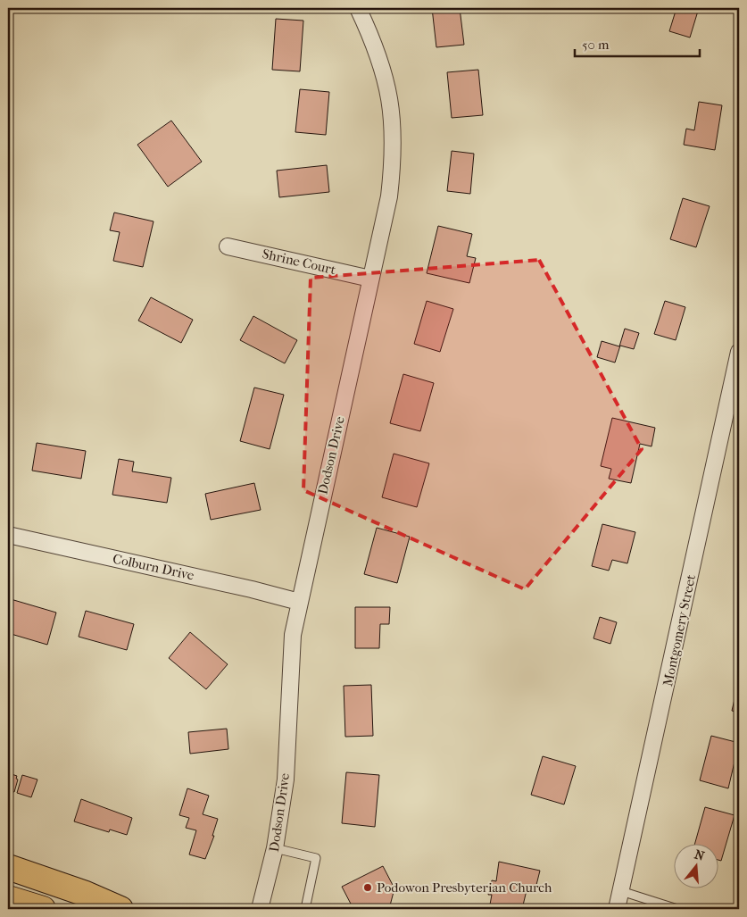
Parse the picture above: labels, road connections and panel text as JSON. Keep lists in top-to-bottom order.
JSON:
{
  "streets": {
    "street": [
      "Shrine Court",
      "Dodson Drive",
      "Colburn Drive",
      "Montgomery Street"
    ]
  },
  "crossings": [
    ["Shrine Court", "Dodson Drive"],
    ["Dodson Drive", "Colburn Drive"]
  ],
  "places": ["Podowon Presbyterian Church"],
  "scale_bar": "50 m",
  "north": "top"
}
